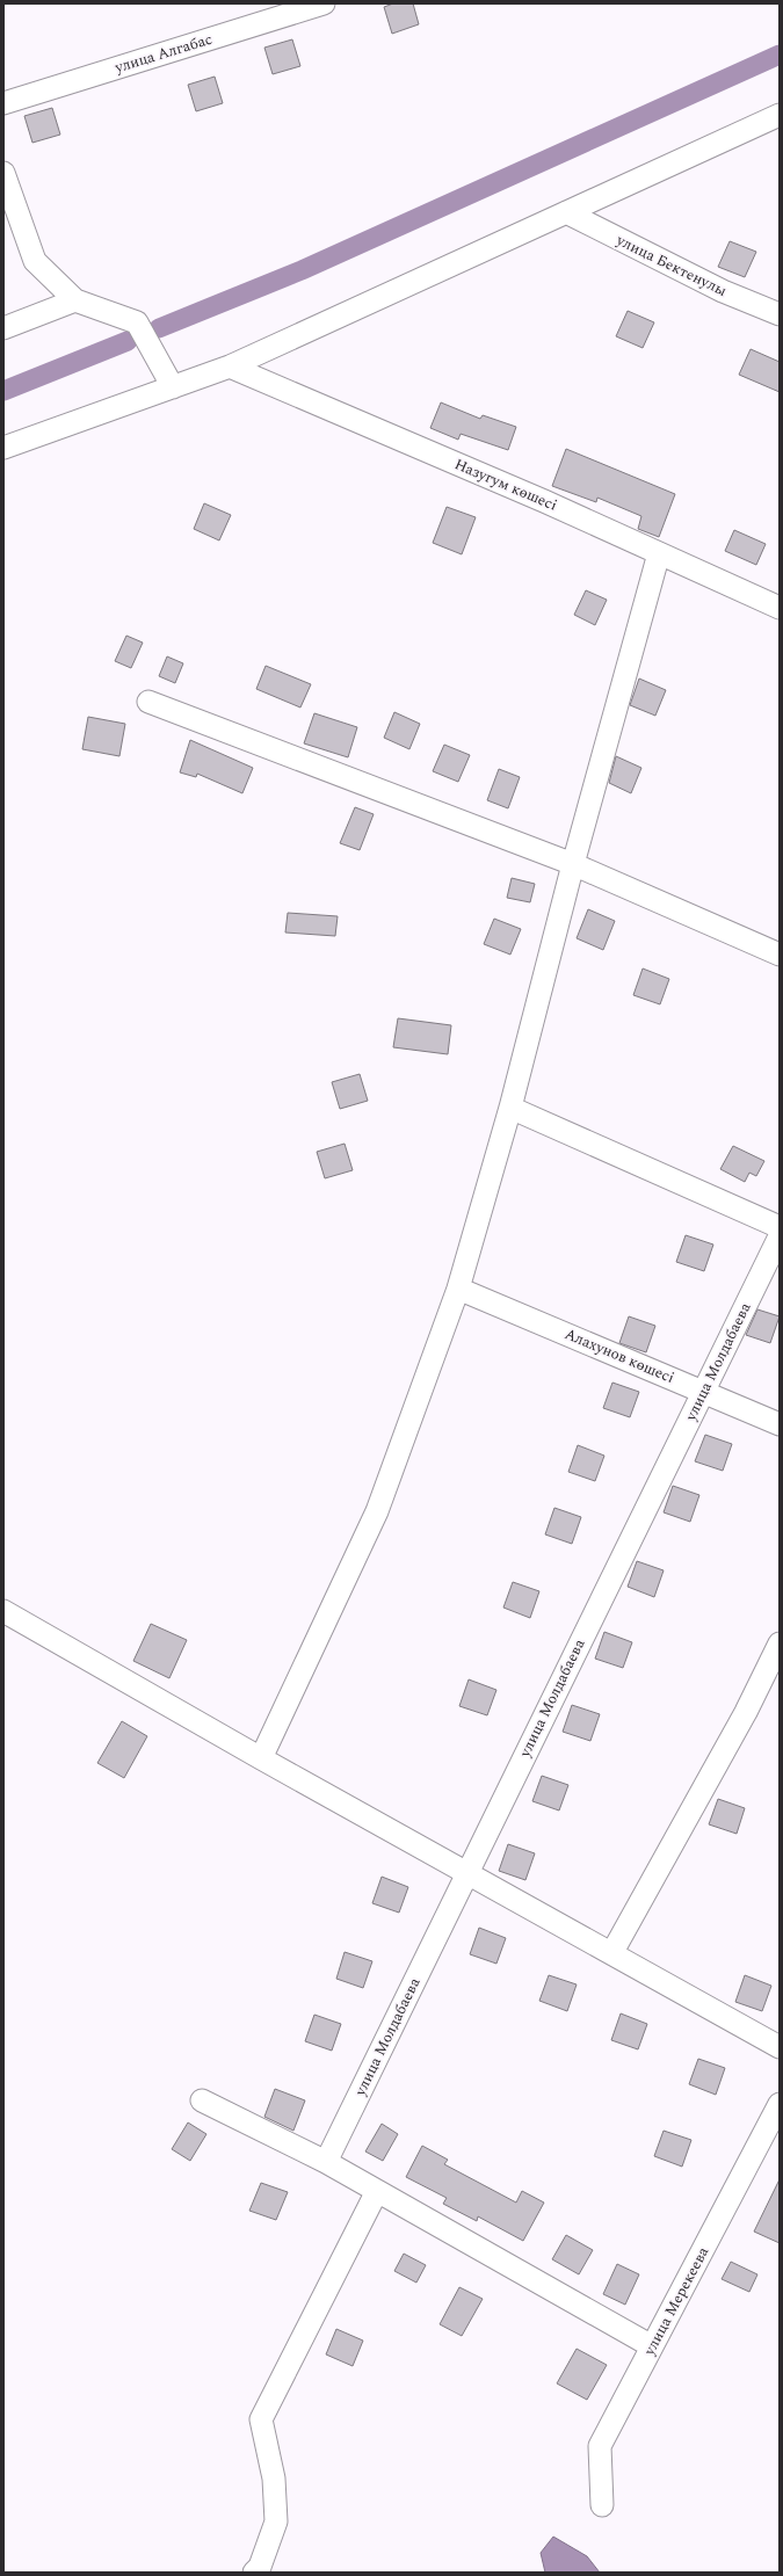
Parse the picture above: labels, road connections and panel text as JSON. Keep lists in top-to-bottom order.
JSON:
{
  "streets": {
    "street": [
      "улица Алгабас",
      "улица Бектенулы",
      "Назугум көшесі",
      "Алахунов көшесі",
      "улица Молдабаева",
      "улица Мерекеева"
    ]
  },
  "crossings": [
    ["Алахунов көшесі", "улица Молдабаева"]
  ]
}
